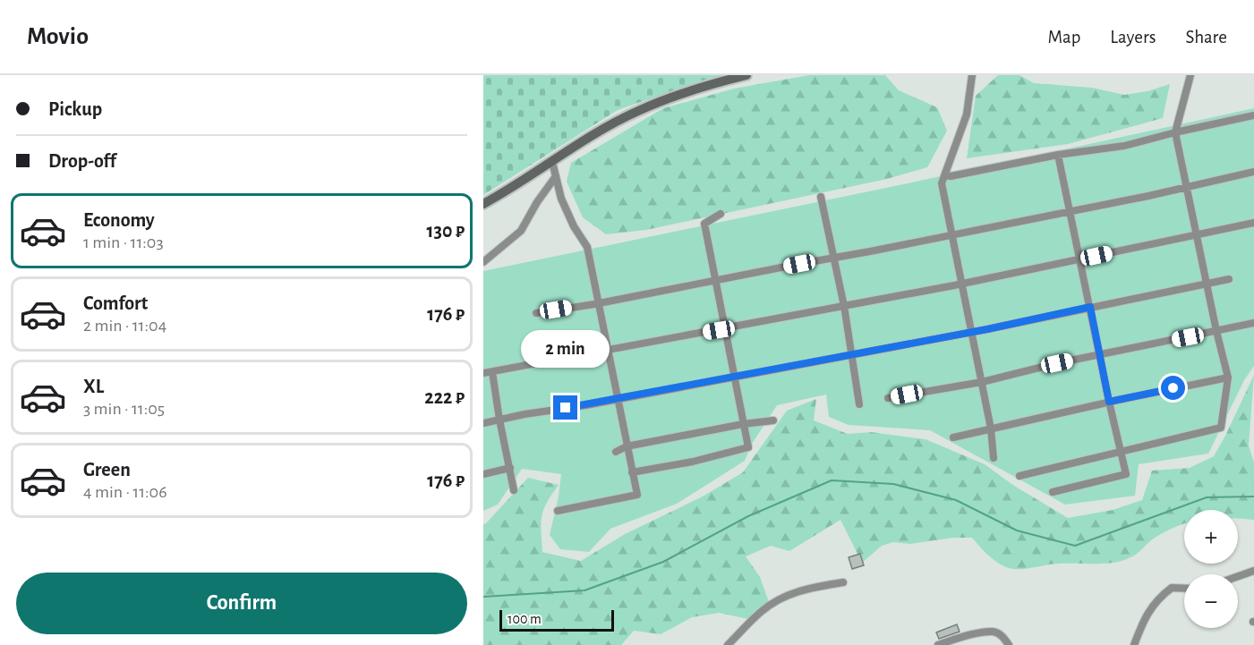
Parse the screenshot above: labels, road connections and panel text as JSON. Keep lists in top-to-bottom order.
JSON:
{
  "scale_bar": "100 m",
  "page": {
    "header": "Movio",
    "nav": ["Map", "Layers", "Share"],
    "banner": ["Pickup", "Drop-off"],
    "list": [
      {
        "name": "Economy",
        "note": "1 min · 11:03",
        "value": "130 ₽"
      },
      {
        "name": "Comfort",
        "note": "2 min · 11:04",
        "value": "176 ₽"
      },
      {
        "name": "XL",
        "note": "3 min · 11:05",
        "value": "222 ₽"
      },
      {
        "name": "Green",
        "note": "4 min · 11:06",
        "value": "176 ₽"
      }
    ],
    "bubble": "2 min",
    "map_buttons": ["+", "−"],
    "buttons": "Confirm",
    "scale": "100 m"
  }
}
